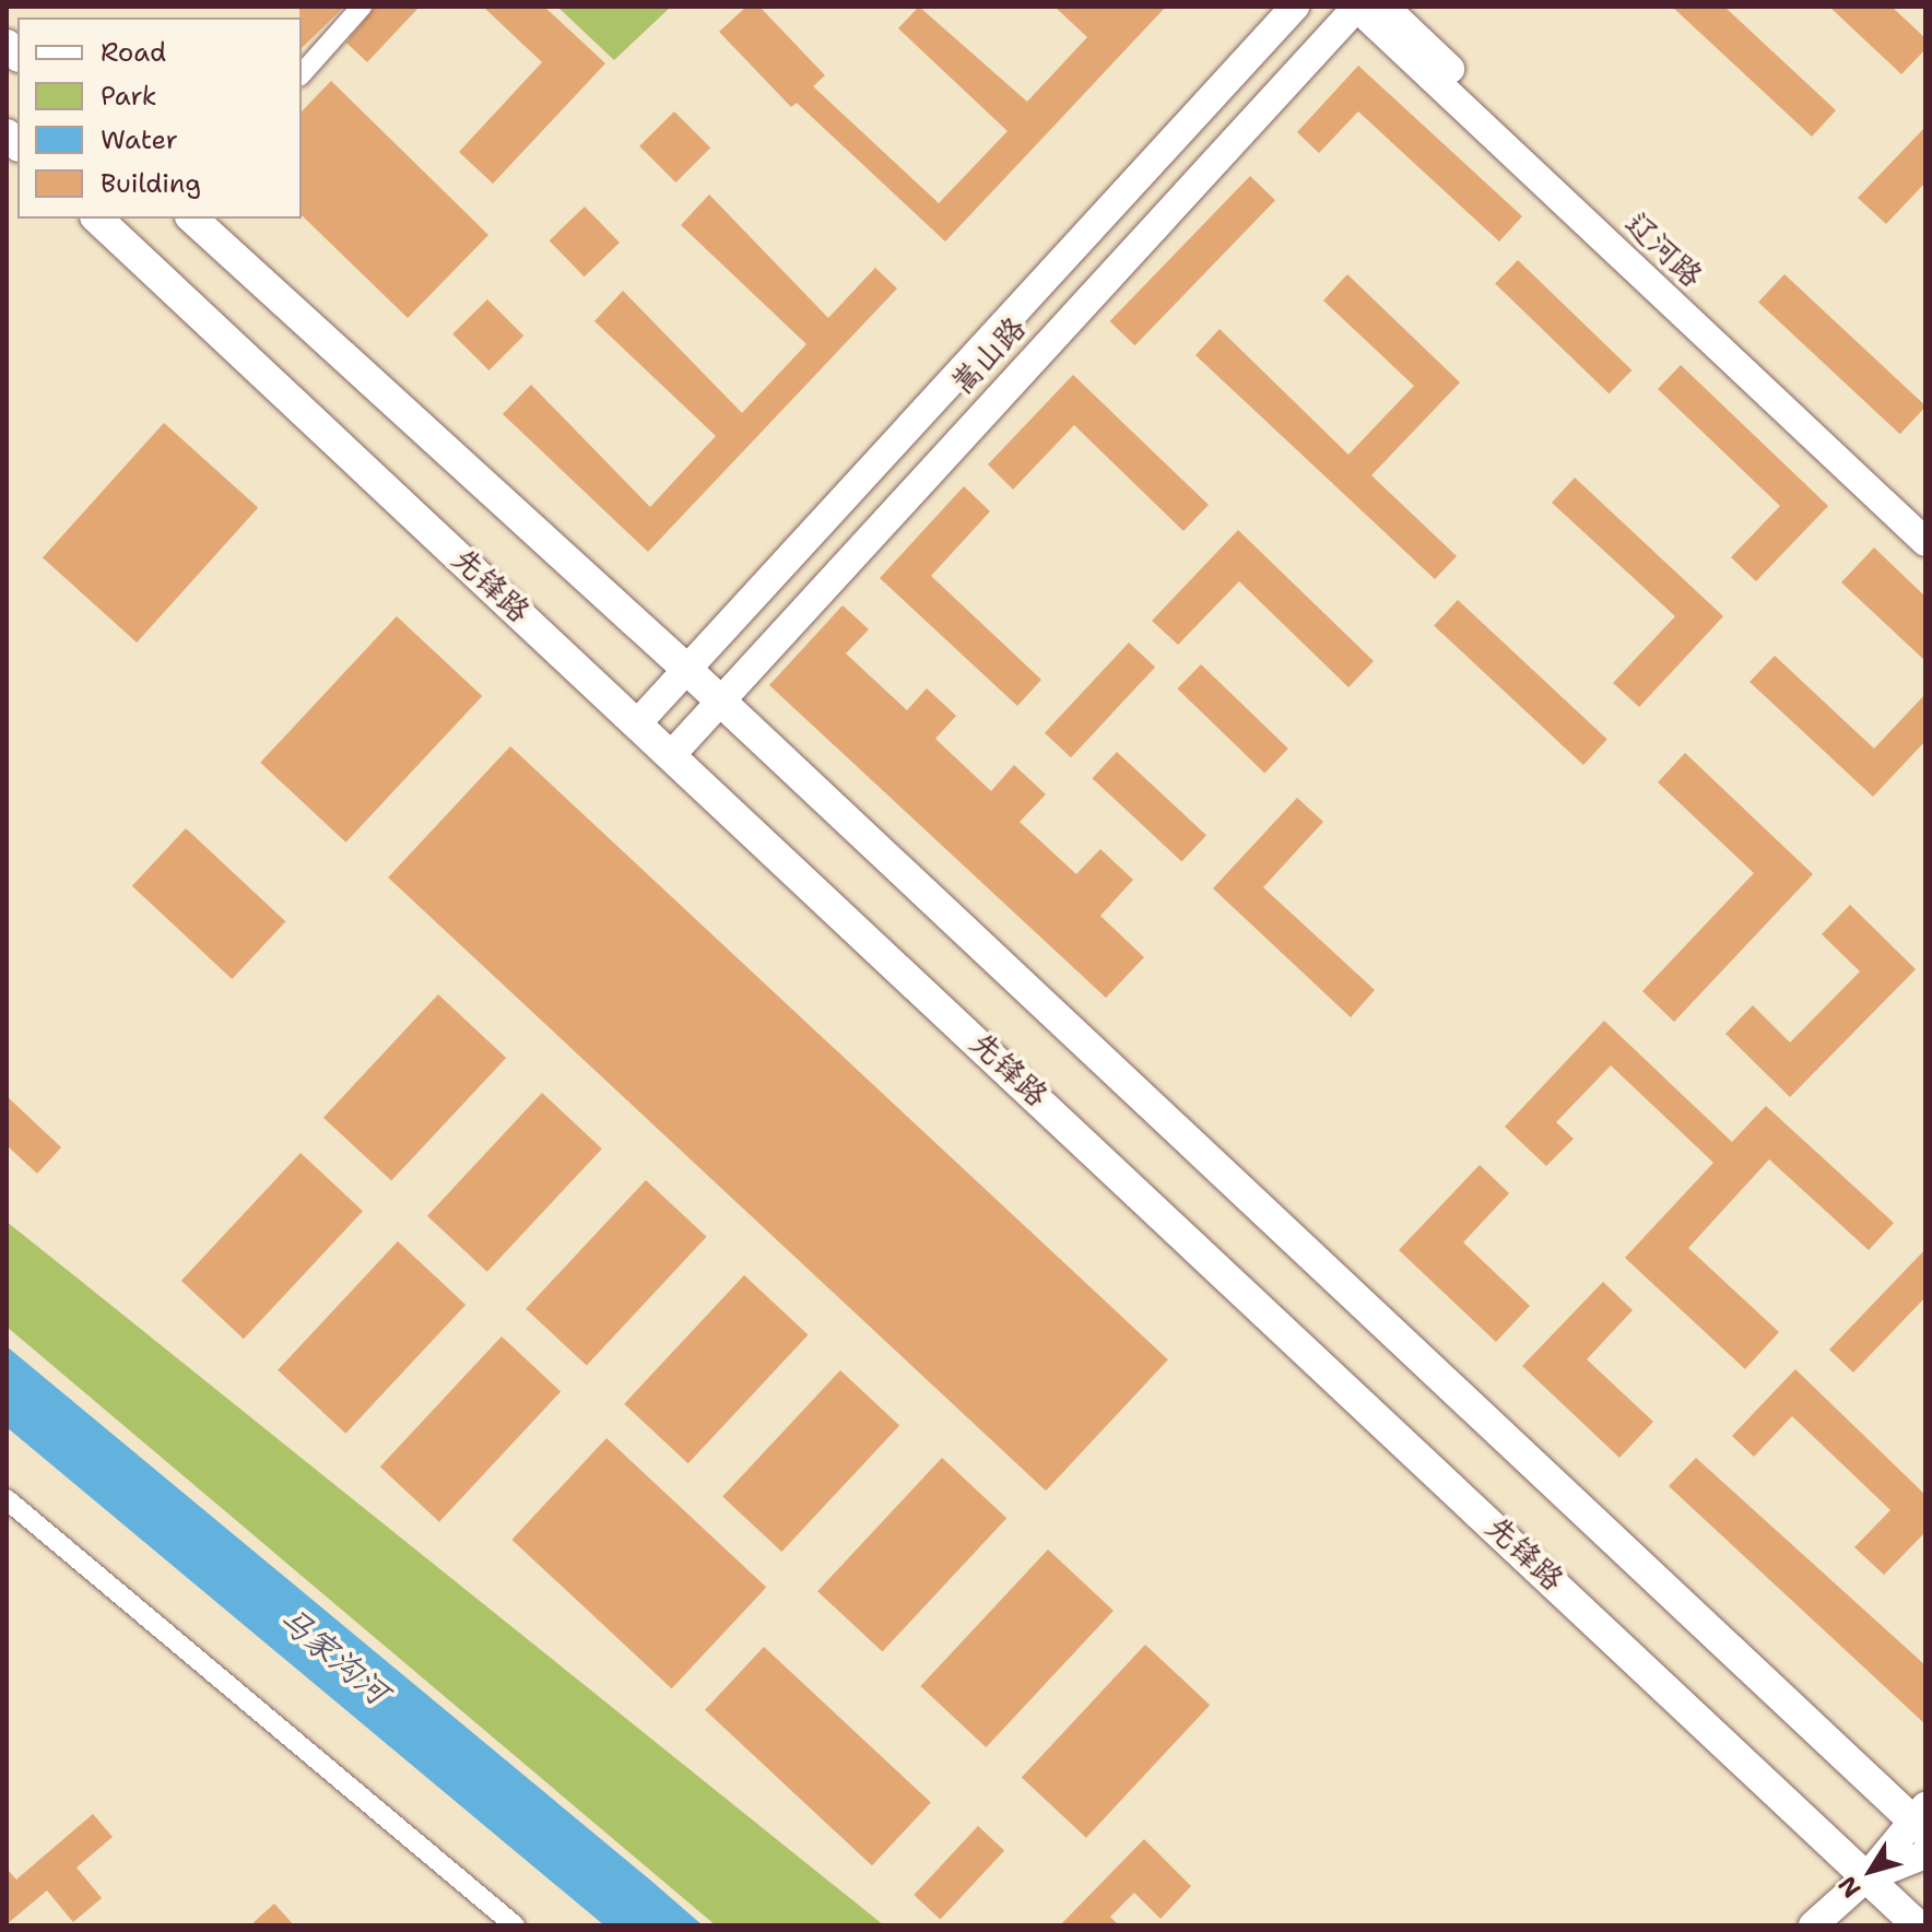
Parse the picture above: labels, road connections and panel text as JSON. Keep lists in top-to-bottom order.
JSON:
{
  "streets": {
    "main road": ["辽河路", "嵩山路", "先锋路"]
  },
  "crossings": [
    ["辽河路", "嵩山路"],
    ["嵩山路", "先锋路"]
  ],
  "water": ["马家沟河"],
  "legend": [
    "Road",
    "Park",
    "Water",
    "Building"
  ],
  "north": "bottom left"
}
